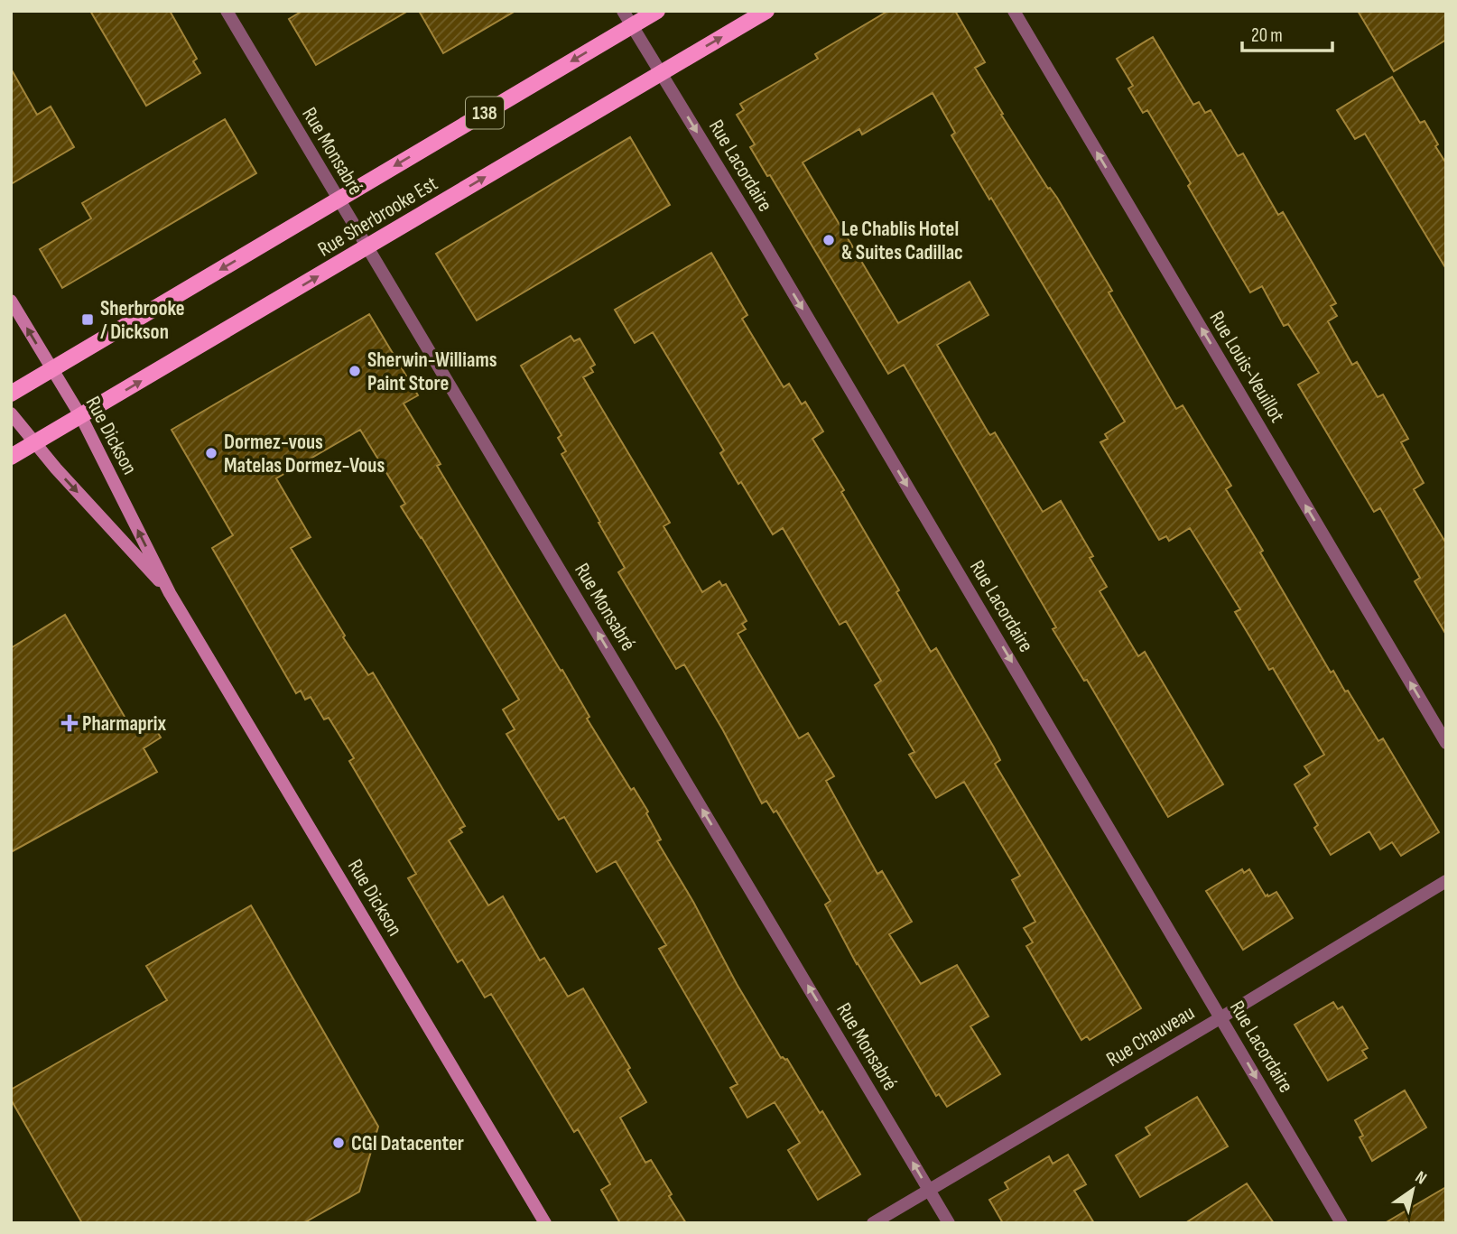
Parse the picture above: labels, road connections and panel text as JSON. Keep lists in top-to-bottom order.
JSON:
{
  "streets": {
    "main road": ["138", "Rue Sherbrooke Est", "Rue Dickson"],
    "street": [
      "Rue Monsabré",
      "Rue Lacordaire",
      "Rue Louis-Veuillot",
      "Rue Chauveau"
    ]
  },
  "crossings": [
    ["Rue Monsabré", "Rue Sherbrooke Est"],
    ["Rue Monsabré", "Rue Chauveau"],
    ["Rue Lacordaire", "Rue Sherbrooke Est"],
    ["Rue Lacordaire", "Rue Chauveau"],
    ["Rue Sherbrooke Est", "Rue Dickson"]
  ],
  "one_way": ["Rue Monsabré", "Rue Lacordaire", "Rue Louis-Veuillot"],
  "places": {
    "other": [
      "Le Chablis Hotel & Suites Cadillac",
      "Sherwin-Williams Paint Store",
      "Dormez-vous Matelas Dormez-Vous",
      "CGI Datacenter"
    ],
    "transit": ["Sherbrooke / Dickson"],
    "health": ["Pharmaprix"]
  },
  "scale_bar": "20 m",
  "north": "top right"
}
